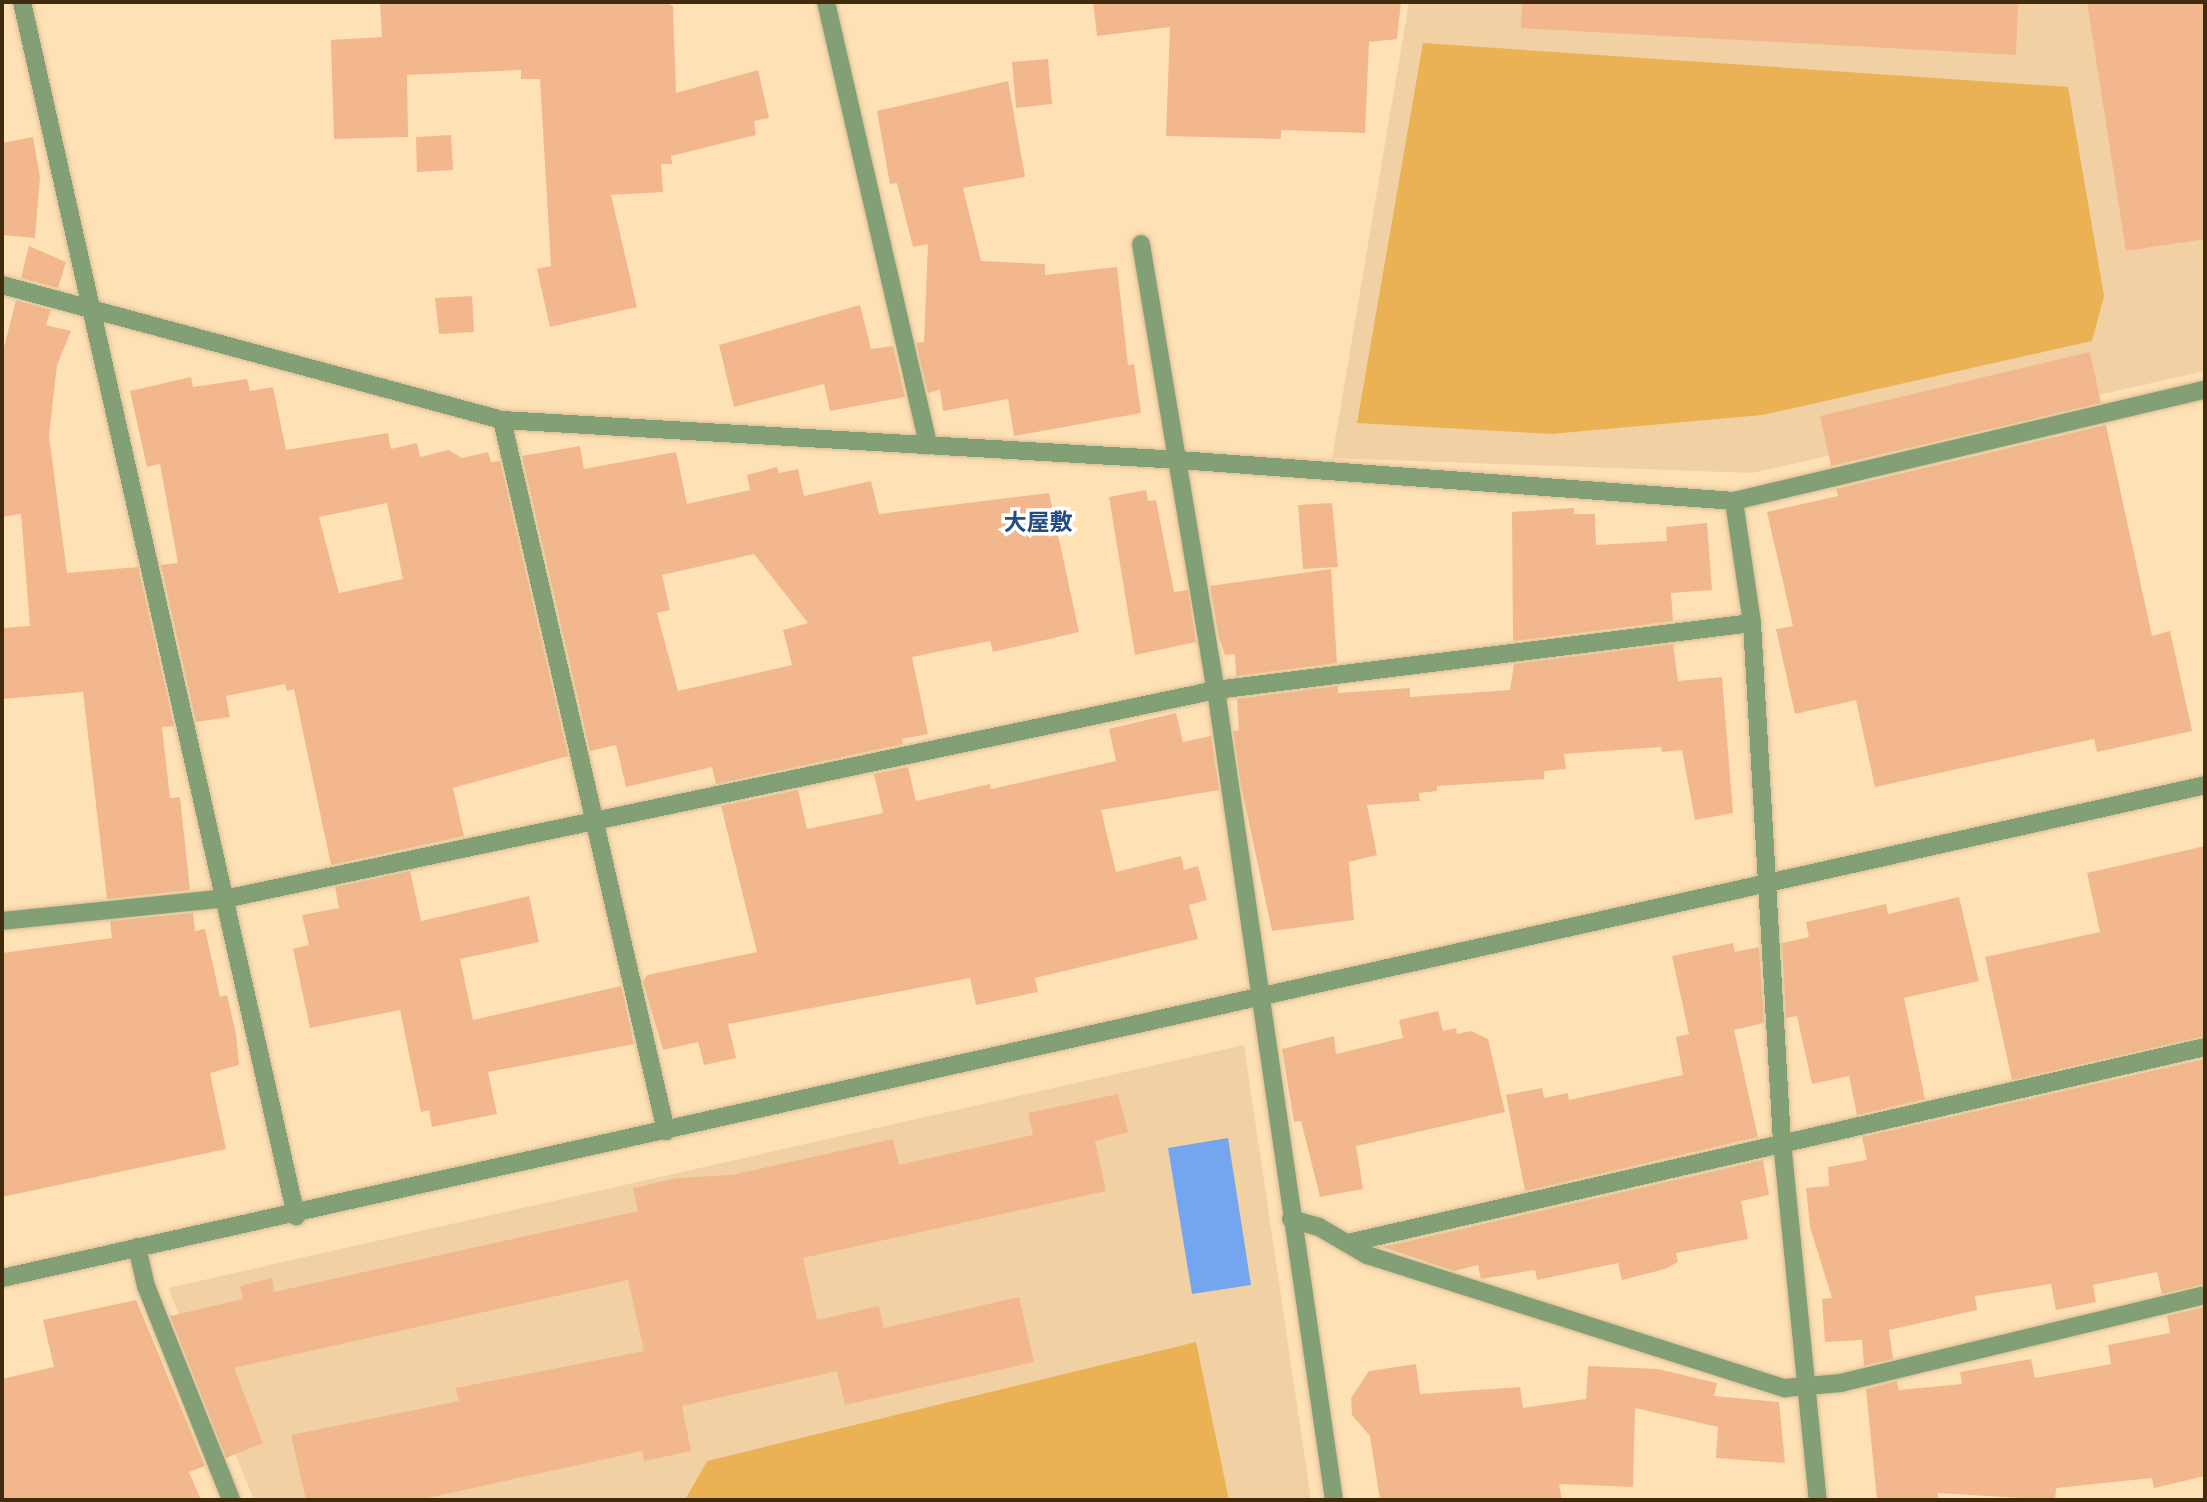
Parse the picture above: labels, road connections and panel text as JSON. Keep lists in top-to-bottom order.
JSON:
{
  "districts": ["大屋敷"]
}
